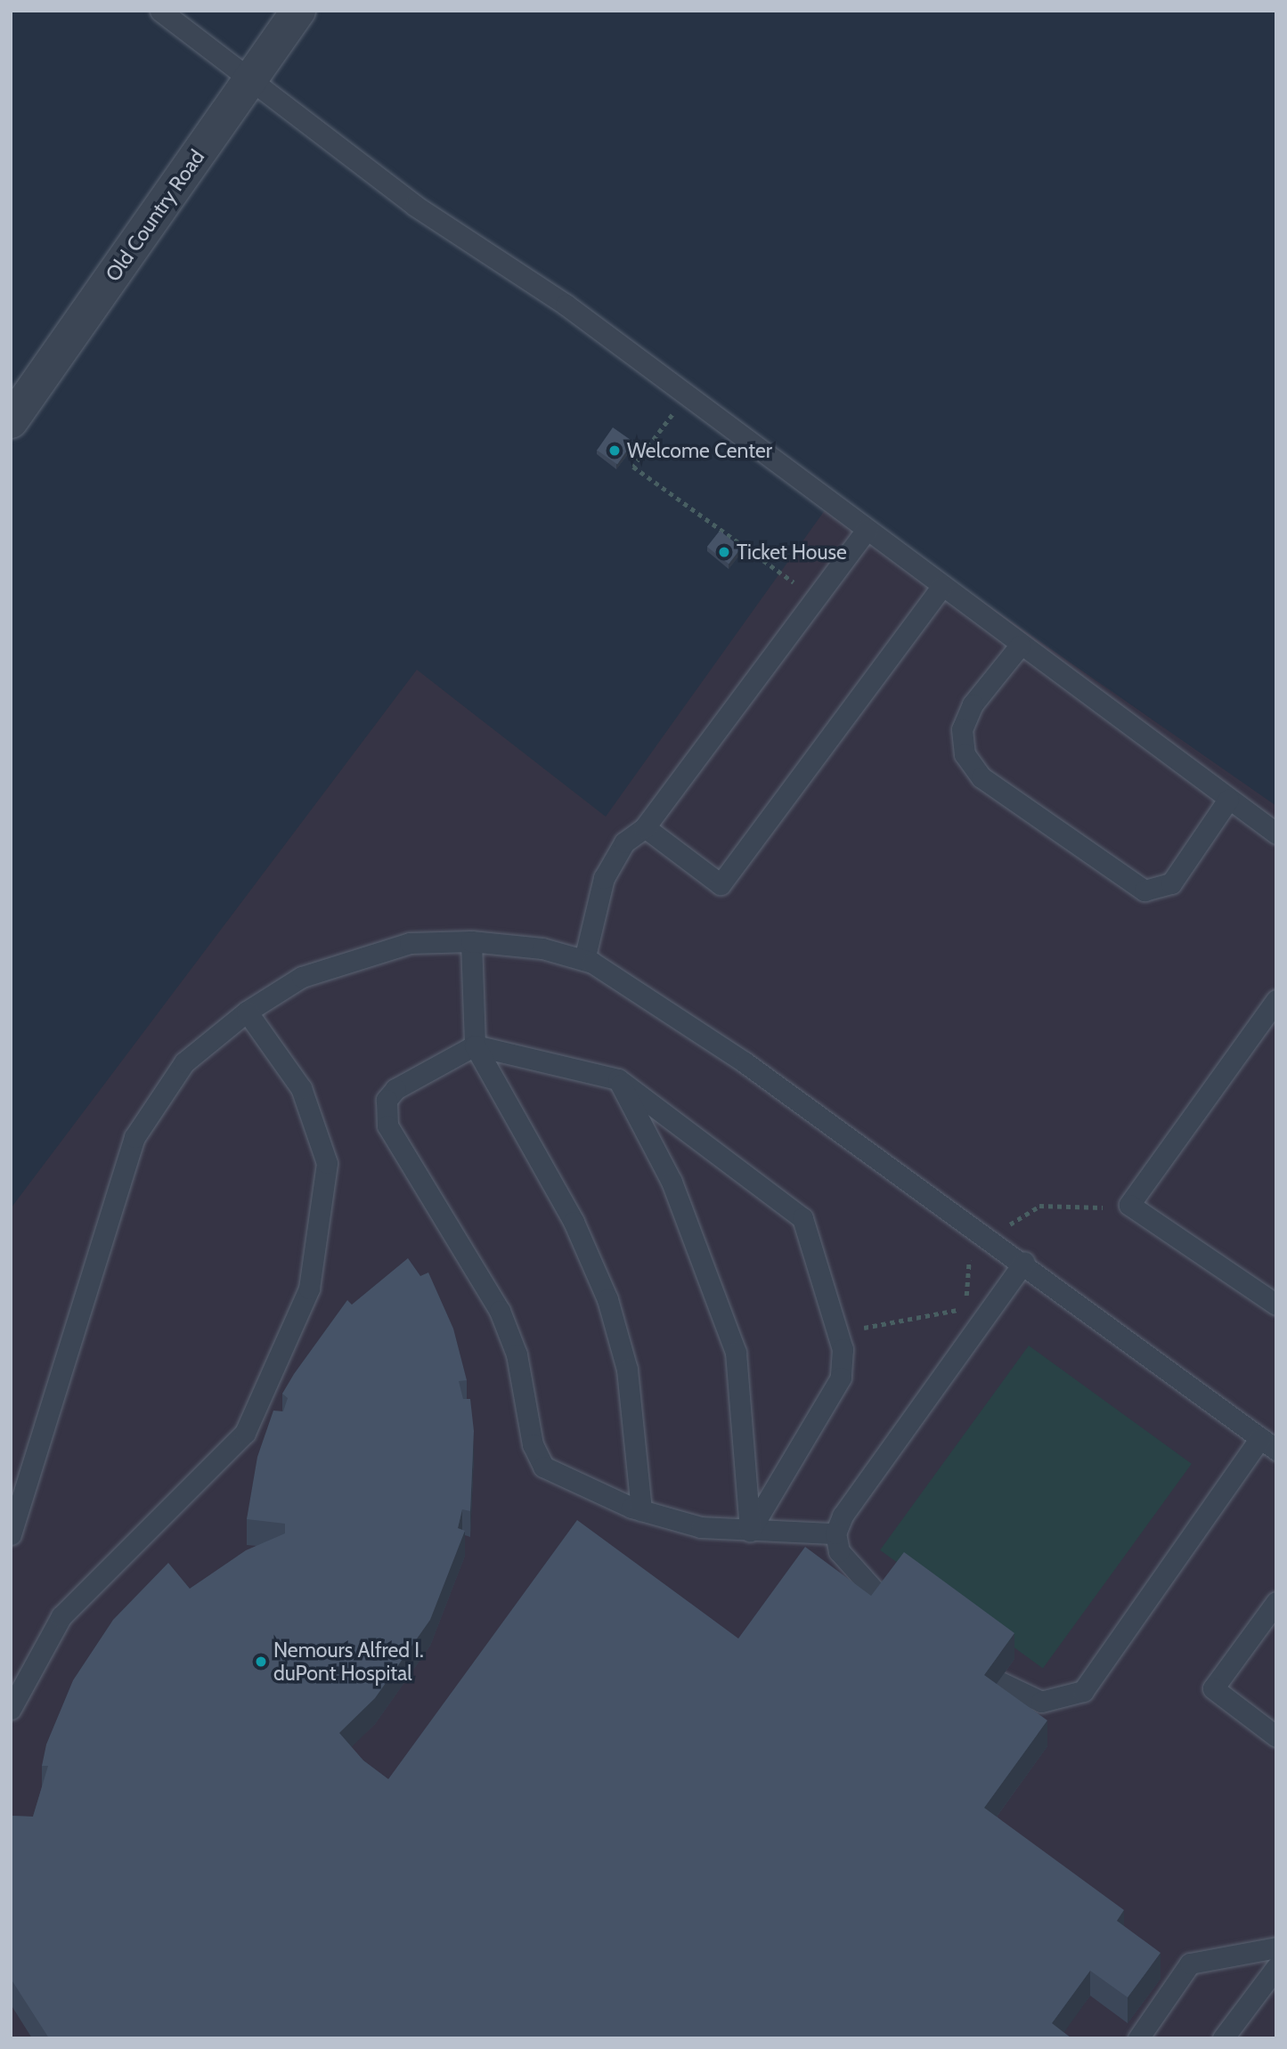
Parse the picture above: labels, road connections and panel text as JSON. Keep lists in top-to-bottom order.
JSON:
{
  "streets": {
    "street": ["Old Country Road"]
  },
  "places": ["Welcome Center", "Ticket House", "Nemours Alfred I. duPont Hospital"]
}
